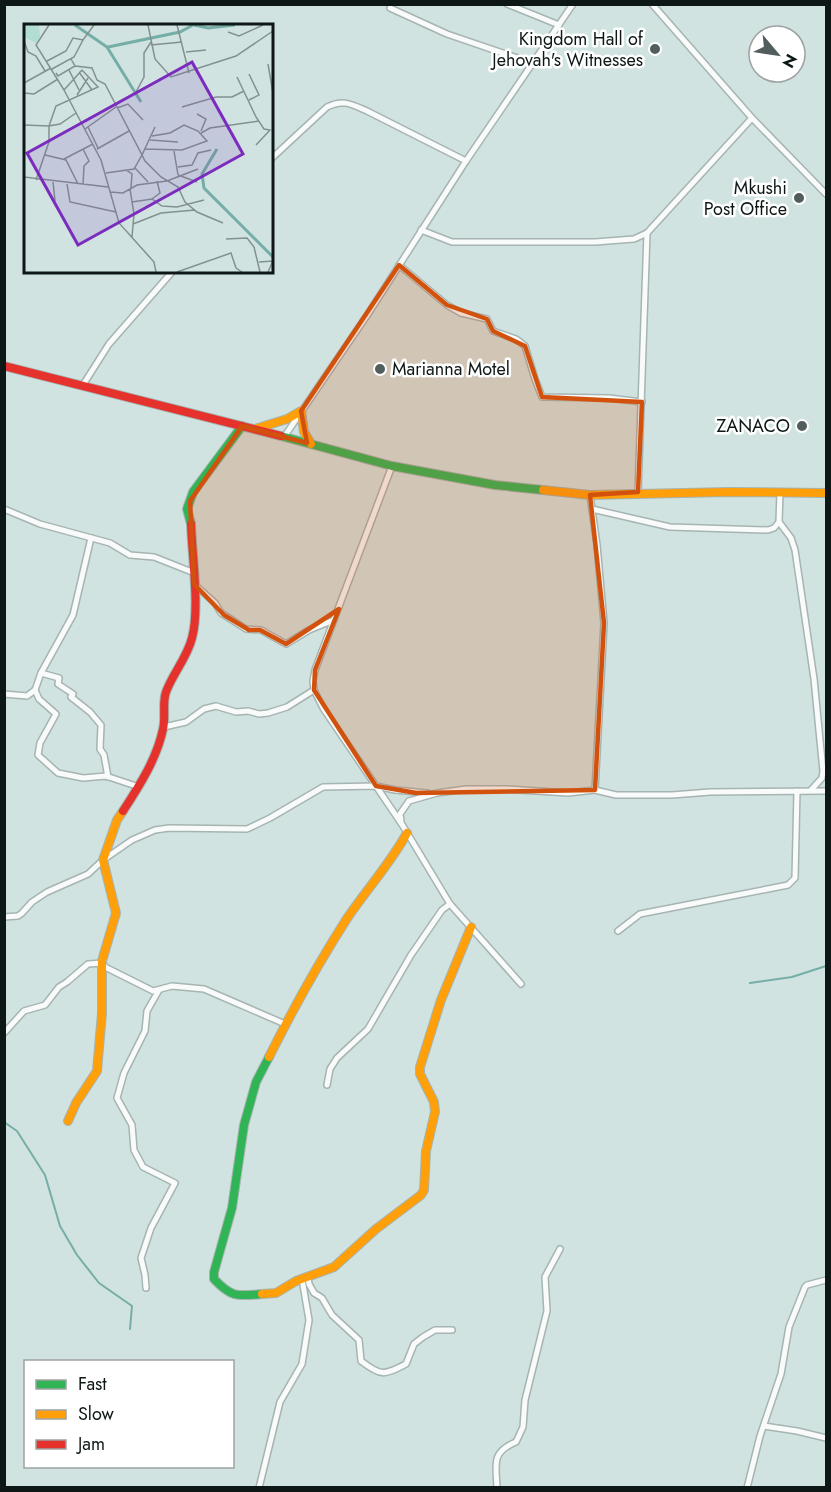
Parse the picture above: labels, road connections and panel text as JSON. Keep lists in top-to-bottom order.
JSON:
{
  "places": [
    "Kingdom Hall of Jehovah's Witnesses",
    "Mkushi Post Office",
    "Marianna Motel",
    "ZANACO"
  ],
  "legend": ["Fast", "Slow", "Jam"],
  "north": "bottom right"
}
